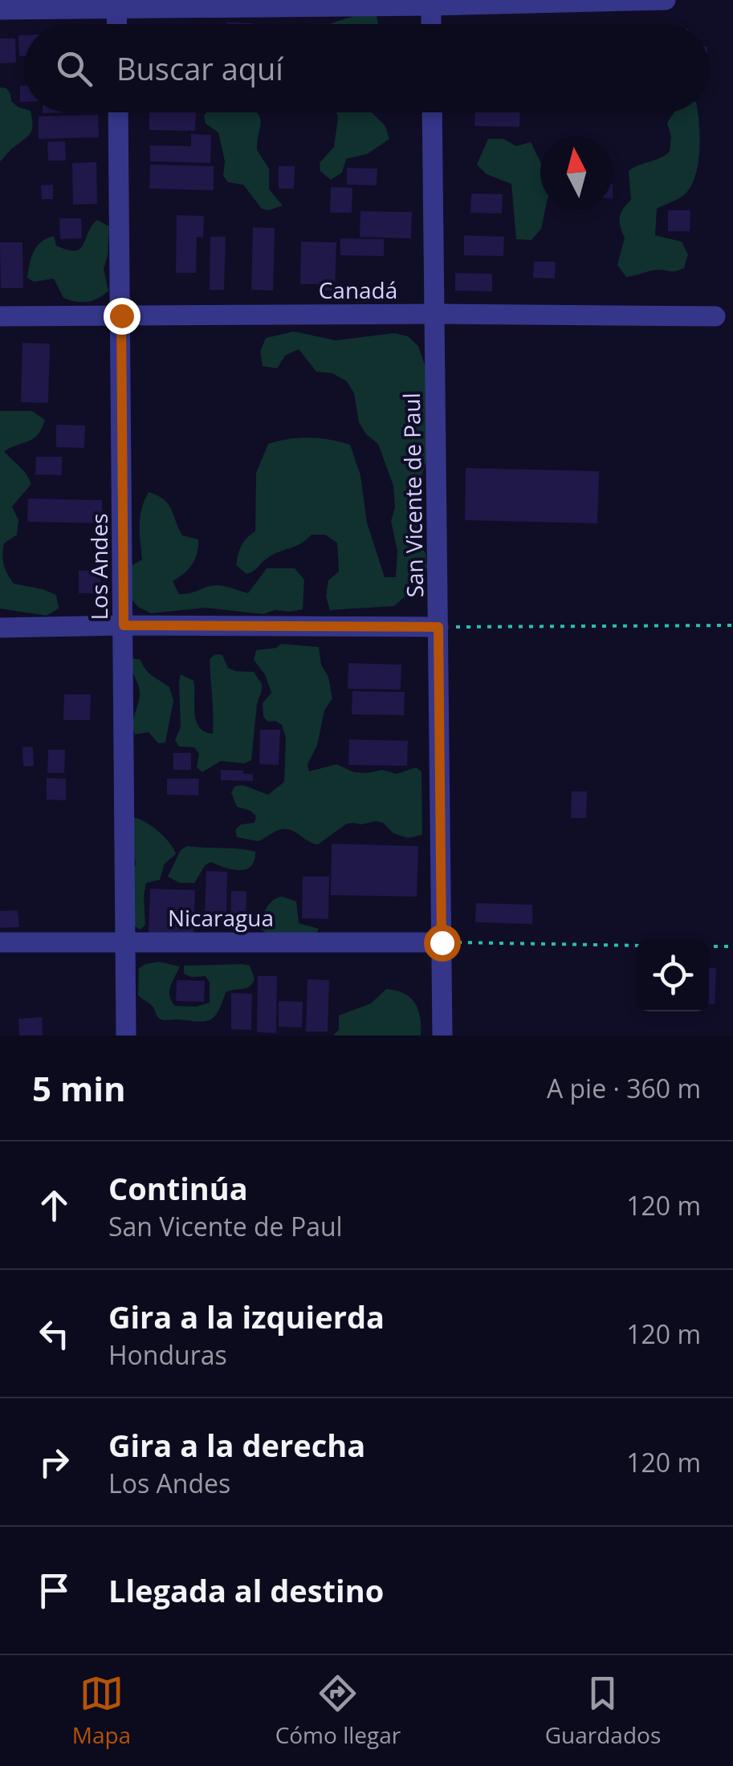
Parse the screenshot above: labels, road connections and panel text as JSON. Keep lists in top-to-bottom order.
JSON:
{
  "streets": {
    "street": [
      "Canadá",
      "San Vicente de Paul",
      "Los Andes",
      "Nicaragua"
    ]
  },
  "crossings": [
    ["Canadá", "San Vicente de Paul"],
    ["Canadá", "Los Andes"],
    ["San Vicente de Paul", "Nicaragua"],
    ["Los Andes", "Nicaragua"]
  ],
  "north": "top",
  "page": {
    "search": "Buscar aquí",
    "heading": ["5 min", "A pie · 360 m"],
    "list": [
      ["Continúa", "San Vicente de Paul", "120 m"],
      ["Gira a la izquierda", "Honduras", "120 m"],
      ["Gira a la derecha", "Los Andes", "120 m"],
      "Llegada al destino"
    ],
    "nav": ["Mapa", "Cómo llegar", "Guardados"]
  }
}
